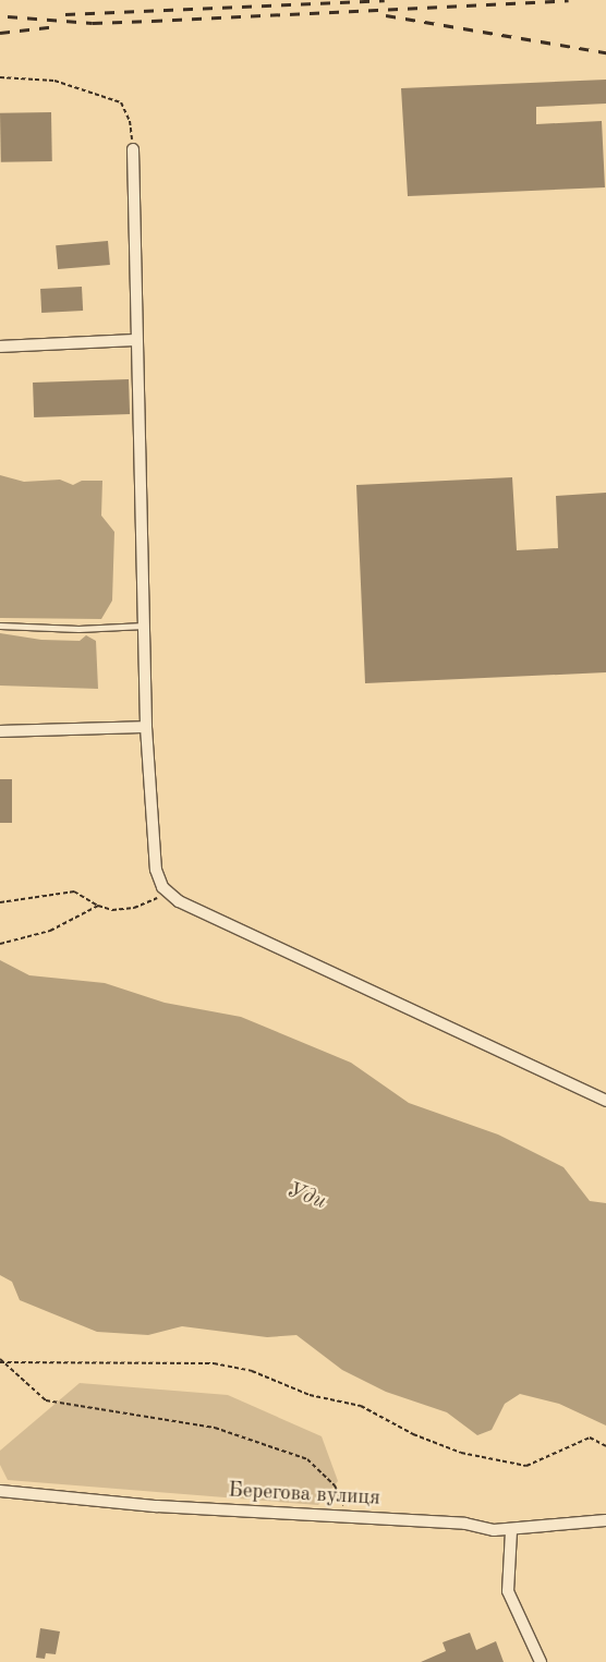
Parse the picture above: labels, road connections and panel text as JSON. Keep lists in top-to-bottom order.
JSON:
{
  "streets": {
    "street": ["Берегова вулиця"]
  },
  "water": ["Уди"]
}
